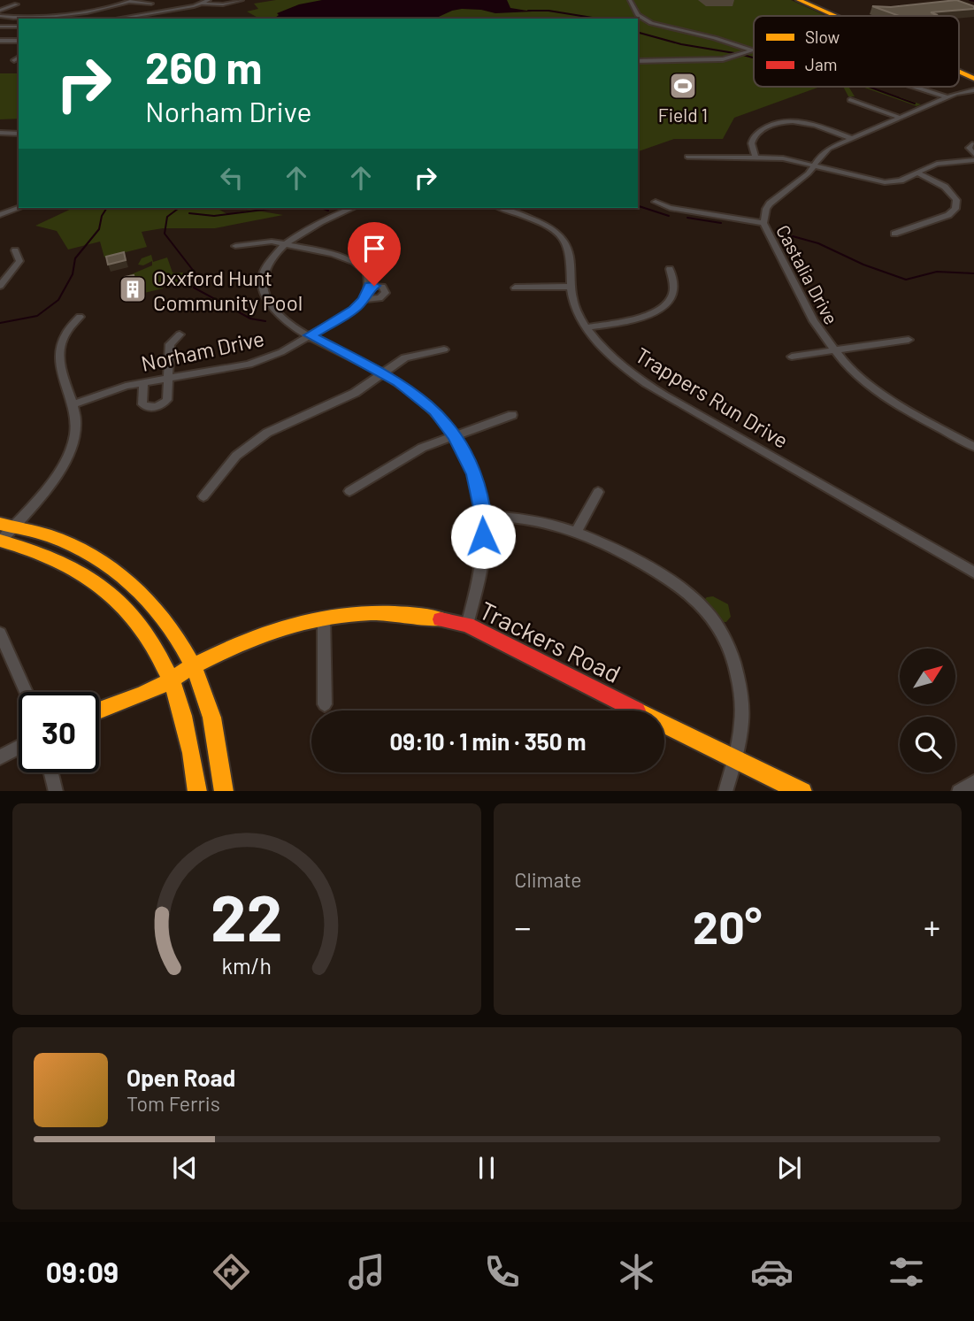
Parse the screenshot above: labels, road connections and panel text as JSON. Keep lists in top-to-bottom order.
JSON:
{
  "streets": {
    "street": [
      "Castalia Drive",
      "Norham Drive",
      "Trappers Run Drive",
      "Trackers Road"
    ]
  },
  "places": {
    "sports": ["Field 1"],
    "building": ["Oxxford Hunt Community Pool"]
  },
  "legend": ["Slow", "Jam"],
  "north": "top right",
  "page": {
    "turn": ["260 m", "Norham Drive"],
    "limit": "30",
    "trip": "09:10 · 1 min · 350 m",
    "tile": "Climate",
    "heat": ["−", "20°", "+"],
    "song": ["Open Road", "Tom Ferris"],
    "tabs": "09:09",
    "gauge": ["22", "km/h"]
  }
}
